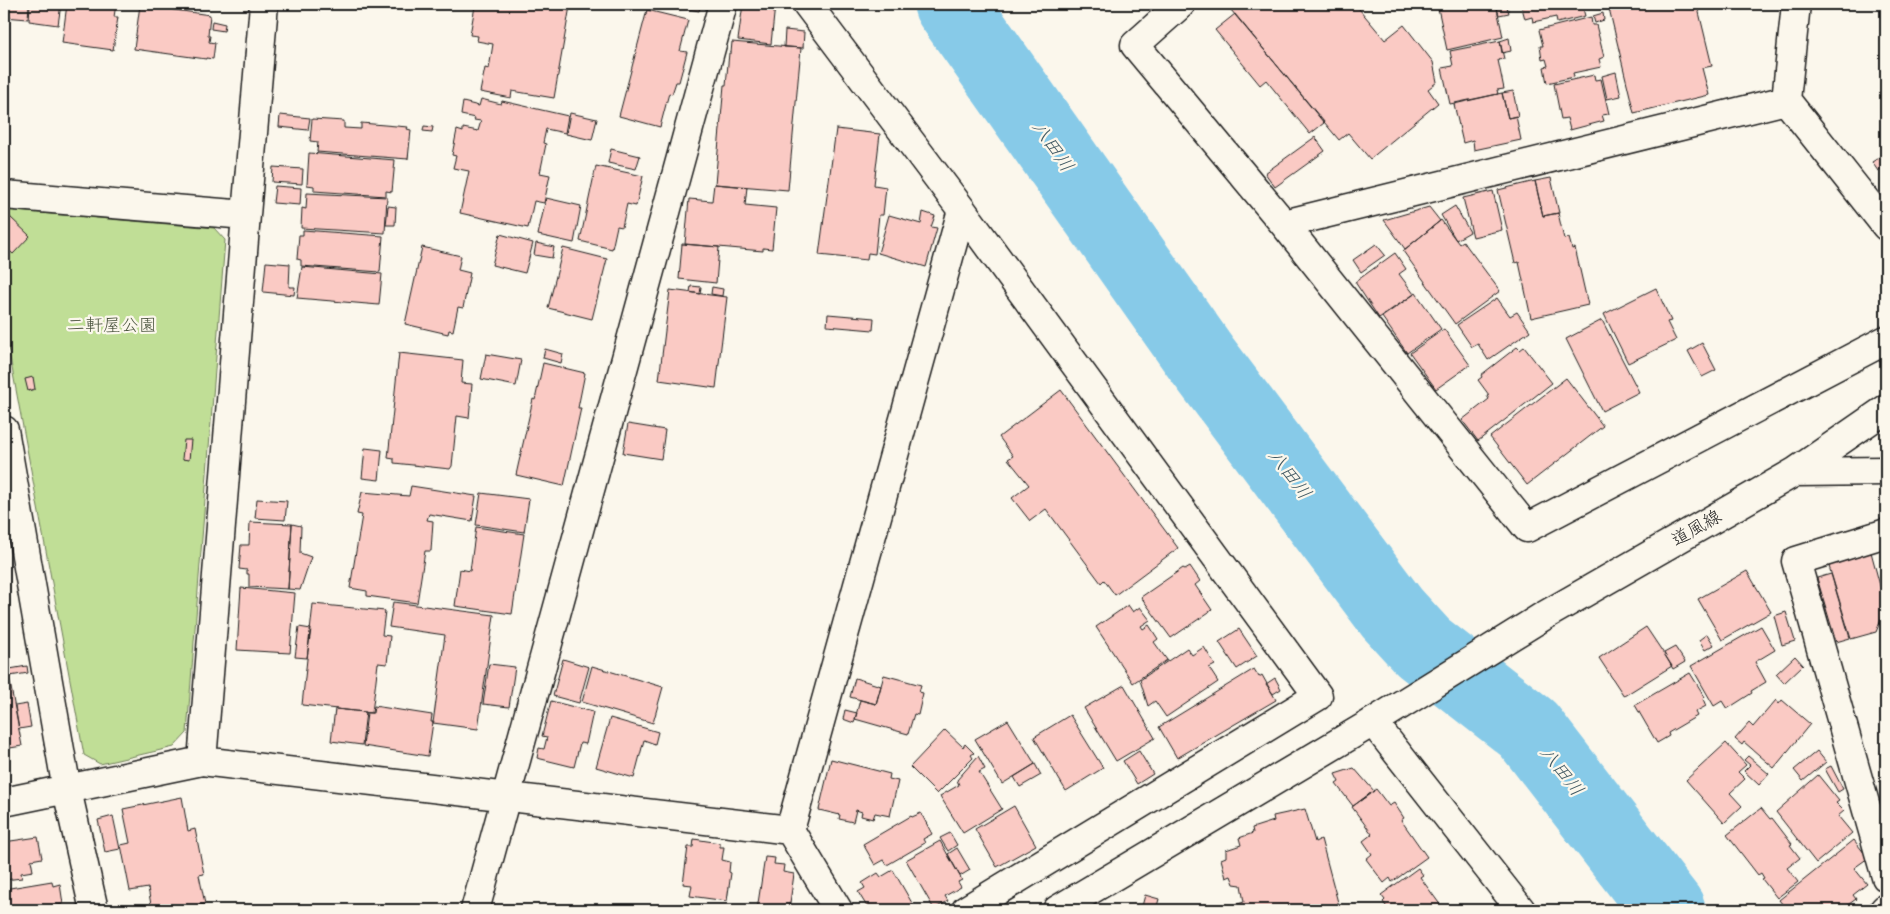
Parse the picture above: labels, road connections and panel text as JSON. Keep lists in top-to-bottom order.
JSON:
{
  "streets": {
    "street": ["道風線"]
  },
  "water": ["八田川"],
  "parks": ["二軒屋公園"]
}
